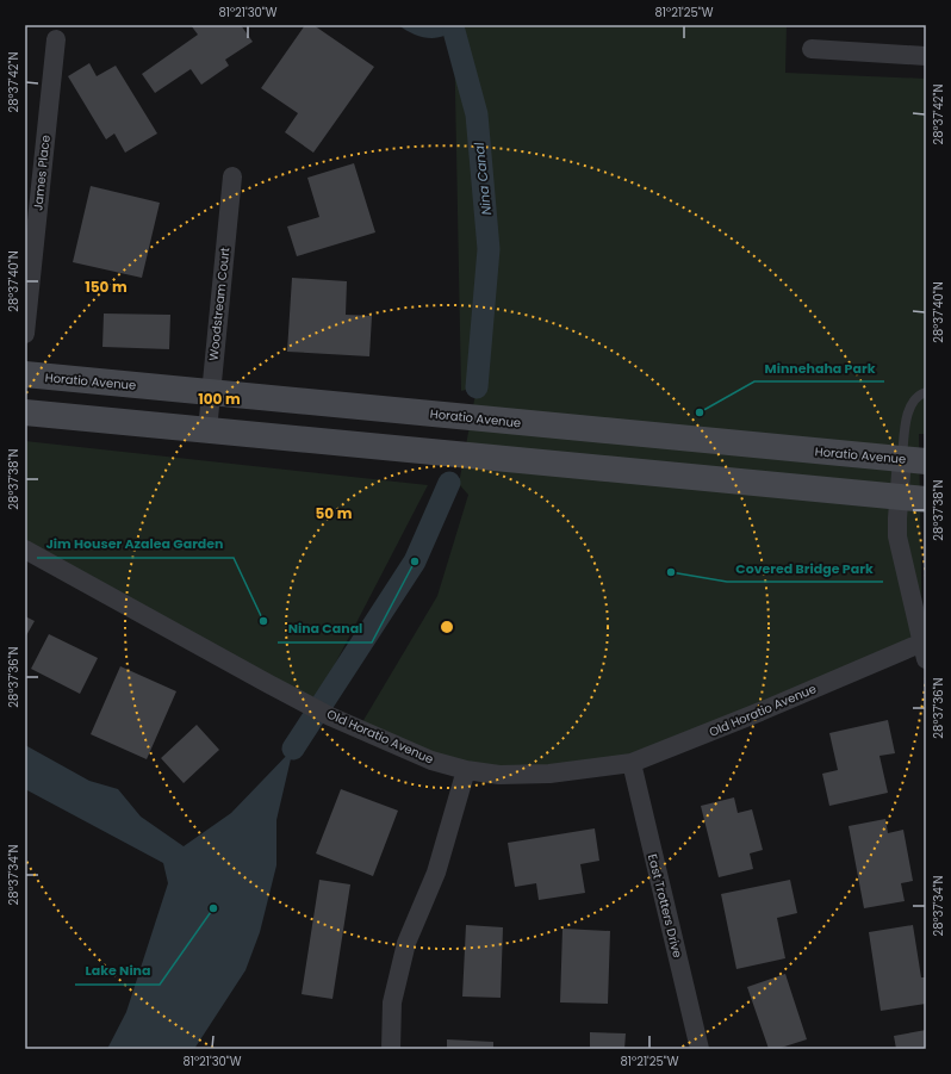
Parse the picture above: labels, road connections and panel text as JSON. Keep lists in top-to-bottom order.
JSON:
{
  "streets": {
    "main road": ["Horatio Avenue"],
    "street": [
      "James Place",
      "Woodstream Court",
      "Old Horatio Avenue",
      "East Trotters Drive"
    ]
  },
  "crossings": [
    ["Woodstream Court", "Horatio Avenue"],
    ["Old Horatio Avenue", "East Trotters Drive"]
  ],
  "water": ["Nina Canal"],
  "places": [
    "Minnehaha Park",
    "Nina Canal",
    "Covered Bridge Park",
    "Jim Houser Azalea Garden",
    "Lake Nina"
  ],
  "coordinates": [
    "81°21'30\"W",
    "81°21'25\"W",
    "28°37'42\"N",
    "28°37'40\"N",
    "28°37'38\"N",
    "28°37'36\"N",
    "28°37'34\"N"
  ],
  "rings": ["150 m", "100 m", "50 m"]
}
